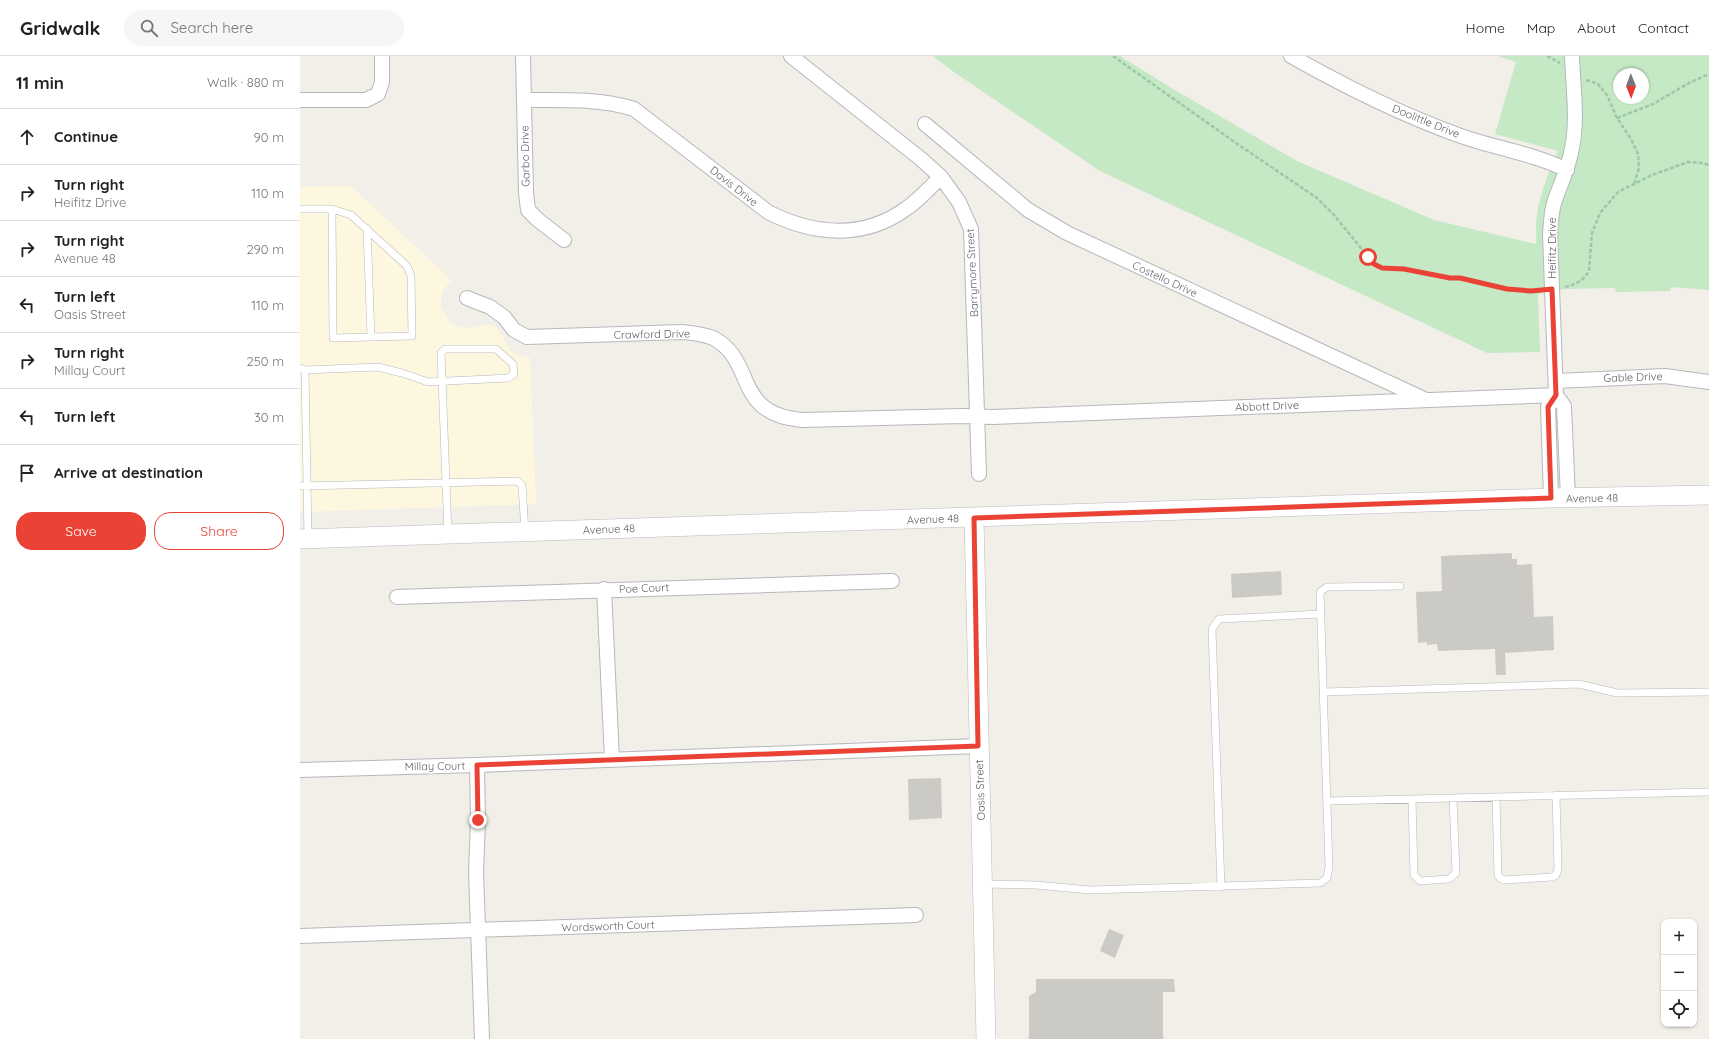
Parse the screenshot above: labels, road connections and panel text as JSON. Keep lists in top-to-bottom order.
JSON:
{
  "streets": {
    "main road": ["Avenue 48", "Oasis Street"],
    "street": [
      "Doolittle Drive",
      "Garbo Drive",
      "Davis Drive",
      "Heifitz Drive",
      "Barrymore Street",
      "Costello Drive",
      "Crawford Drive",
      "Gable Drive",
      "Abbott Drive",
      "Poe Court",
      "Millay Court",
      "Wordsworth Court"
    ]
  },
  "crossings": [
    ["Doolittle Drive", "Heifitz Drive"],
    ["Garbo Drive", "Davis Drive"],
    ["Davis Drive", "Barrymore Street"],
    ["Heifitz Drive", "Gable Drive"],
    ["Heifitz Drive", "Abbott Drive"],
    ["Heifitz Drive", "Avenue 48"],
    ["Barrymore Street", "Crawford Drive"],
    ["Barrymore Street", "Abbott Drive"],
    ["Costello Drive", "Abbott Drive"],
    ["Crawford Drive", "Abbott Drive"],
    ["Avenue 48", "Oasis Street"],
    ["Millay Court", "Oasis Street"]
  ],
  "north": "bottom",
  "page": {
    "header": "Gridwalk",
    "search": "Search here",
    "nav": [
      "Home",
      "Map",
      "About",
      "Contact"
    ],
    "heading": ["11 min", "Walk · 880 m"],
    "list": [
      ["Continue", "90 m"],
      ["Turn right", "Heifitz Drive", "110 m"],
      ["Turn right", "Avenue 48", "290 m"],
      ["Turn left", "Oasis Street", "110 m"],
      ["Turn right", "Millay Court", "250 m"],
      ["Turn left", "30 m"],
      "Arrive at destination"
    ],
    "buttons": ["Save", "Share"],
    "map_buttons": ["+", "−"]
  }
}
